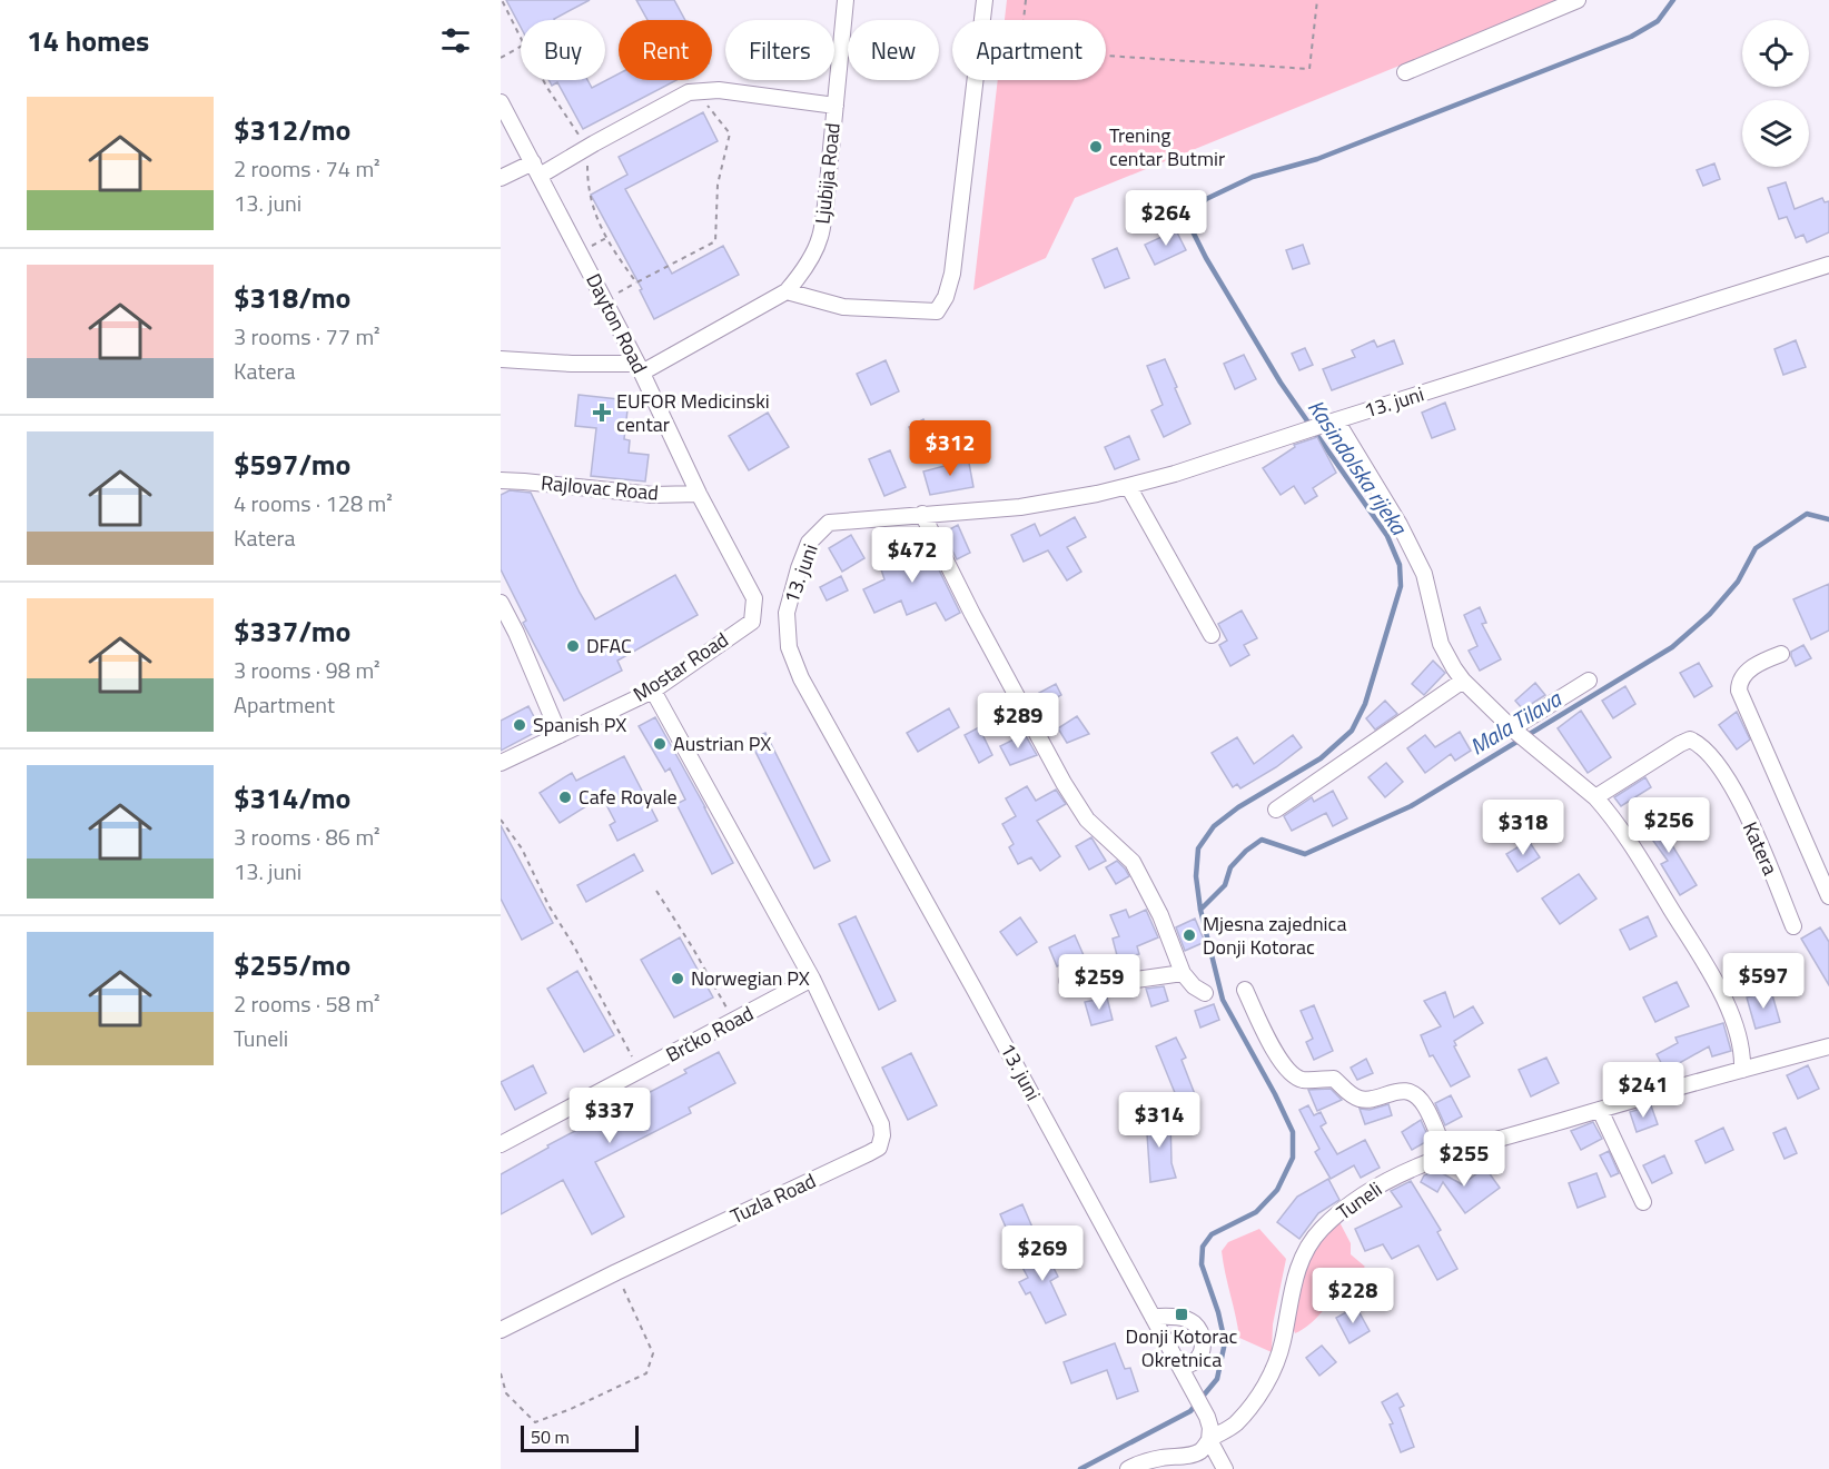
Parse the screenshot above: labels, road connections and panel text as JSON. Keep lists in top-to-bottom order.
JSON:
{
  "streets": {
    "street": [
      "Ljubija Road",
      "Dayton Road",
      "13. juni",
      "Rajlovac Road",
      "Mostar Road",
      "Katera",
      "Brčko Road",
      "Tuzla Road",
      "Tuneli"
    ]
  },
  "crossings": [
    ["Ljubija Road", "Dayton Road"],
    ["Dayton Road", "Rajlovac Road"],
    ["Dayton Road", "Mostar Road"],
    ["13. juni", "Tuneli"],
    ["Brčko Road", "Tuzla Road"]
  ],
  "water": ["Kasindolska rijeka", "Mala Tilava"],
  "places": {
    "other": [
      "Trening centar Butmir",
      "DFAC",
      "Spanish PX",
      "Austrian PX",
      "Cafe Royale",
      "Mjesna zajednica Donji Kotorac",
      "Norwegian PX"
    ],
    "health": ["EUFOR Medicinski centar"],
    "transit": ["Donji Kotorac Okretnica"]
  },
  "scale_bar": "50 m",
  "page": {
    "heading": "14 homes",
    "chip": [
      "Buy",
      "Rent",
      "Filters",
      "New",
      "Apartment"
    ],
    "list": [
      {
        "name": "$312/mo",
        "note": "2 rooms · 74 m² · 13. juni"
      },
      {
        "name": "$318/mo",
        "note": "3 rooms · 77 m² · Katera"
      },
      {
        "name": "$597/mo",
        "note": "4 rooms · 128 m² · Katera"
      },
      {
        "name": "$337/mo",
        "note": "3 rooms · 98 m² · Apartment"
      },
      {
        "name": "$314/mo",
        "note": "3 rooms · 86 m² · 13. juni"
      },
      {
        "name": "$255/mo",
        "note": "2 rooms · 58 m² · Tuneli"
      }
    ],
    "price": [
      "$264",
      "$312",
      "$472",
      "$289",
      "$256",
      "$318",
      "$597",
      "$259",
      "$241",
      "$337",
      "$314",
      "$255",
      "$269",
      "$228"
    ],
    "scale": "50 m"
  }
}
